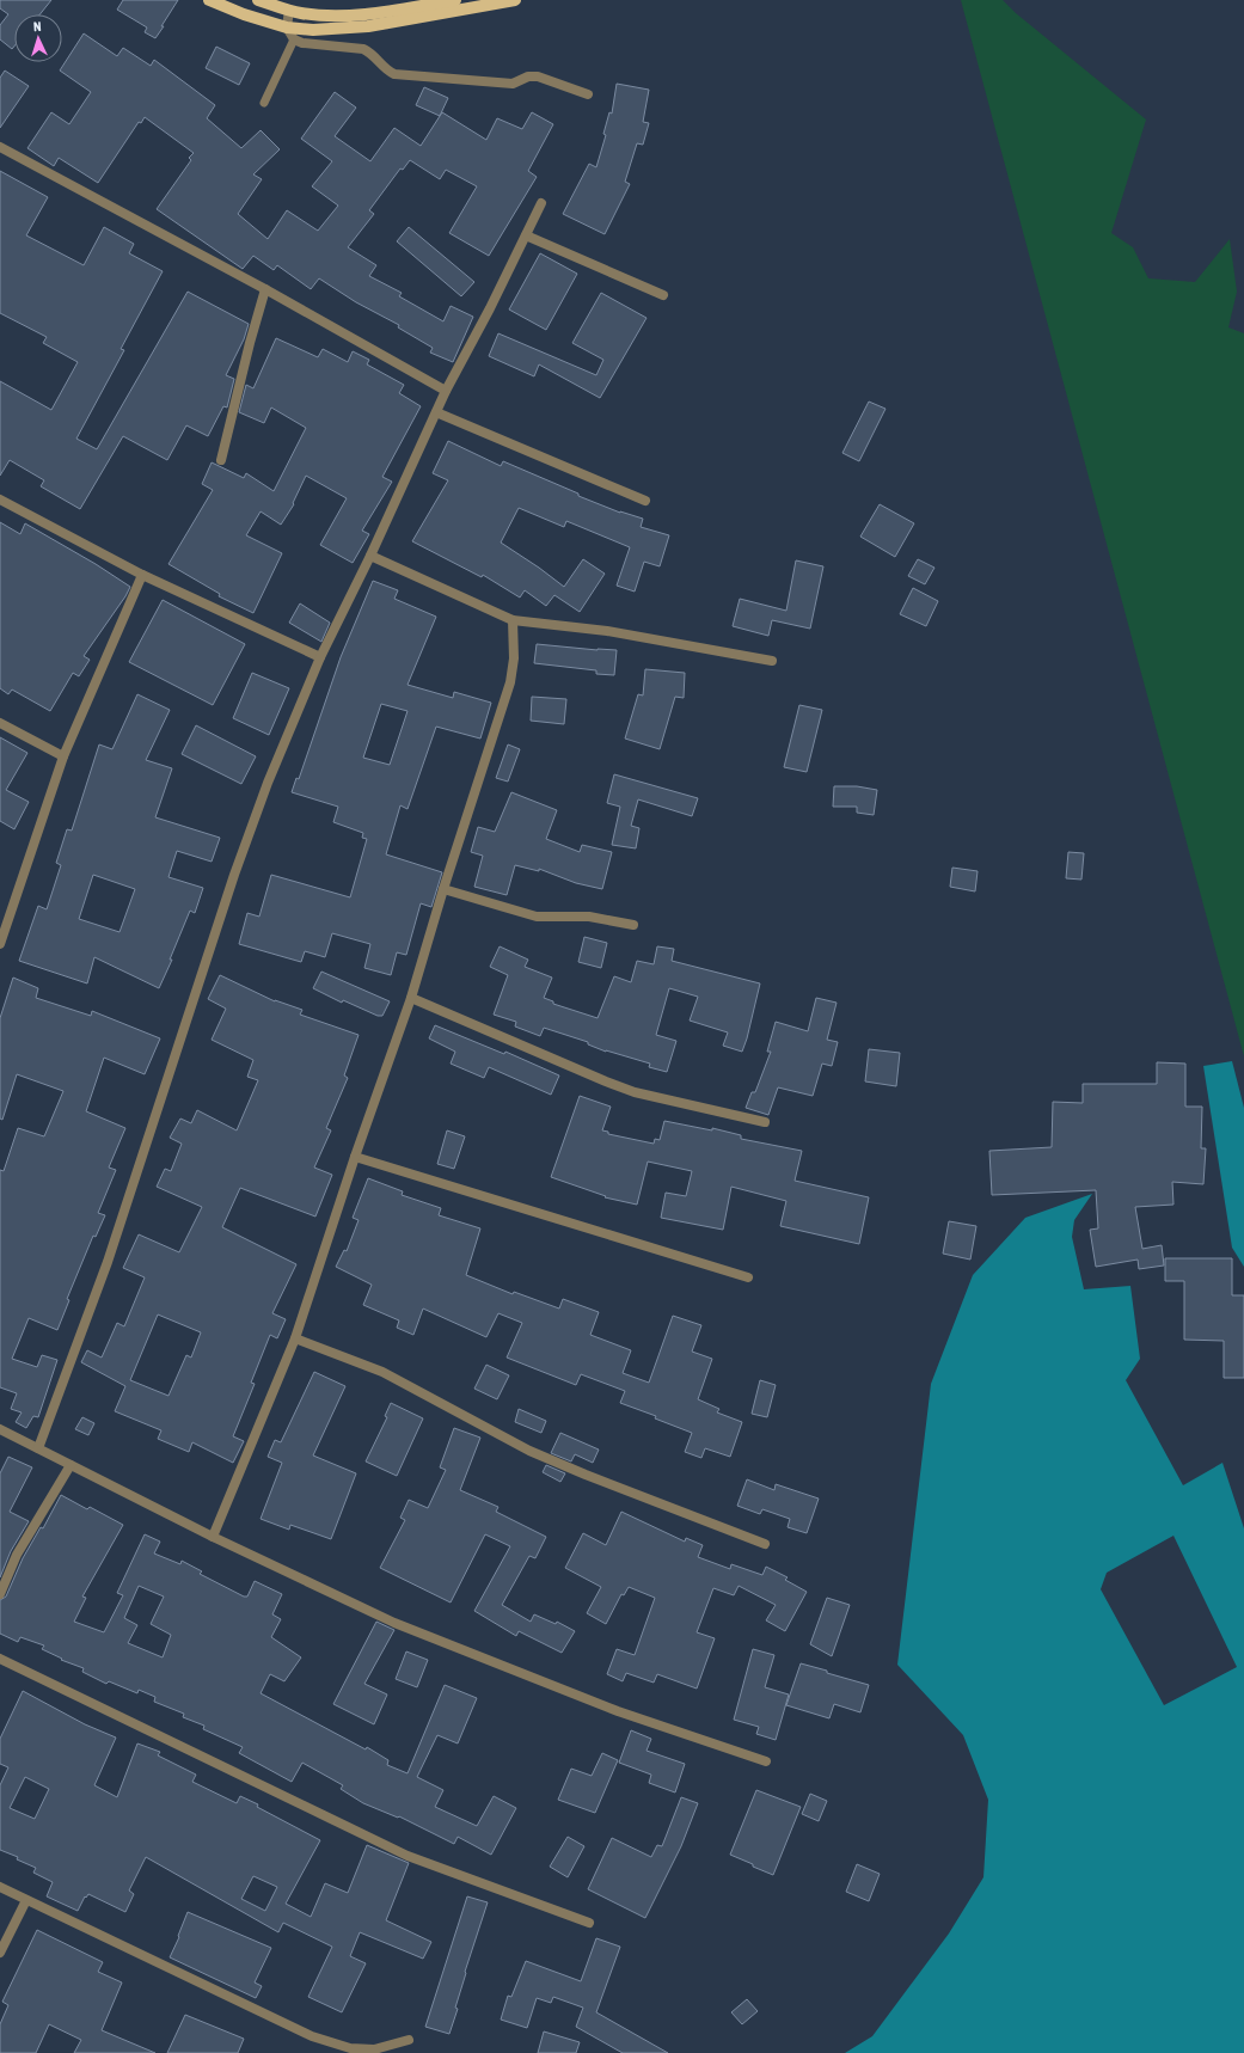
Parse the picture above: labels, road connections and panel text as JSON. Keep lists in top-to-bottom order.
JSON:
{
  "north": "top"
}
